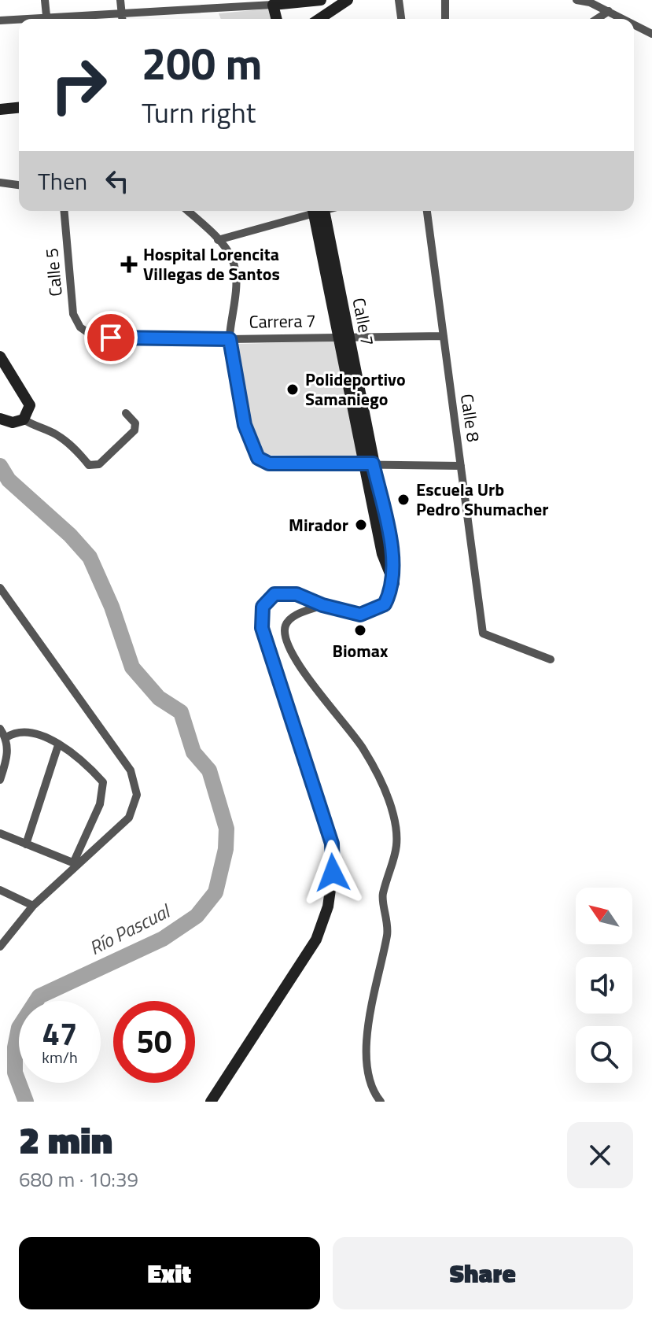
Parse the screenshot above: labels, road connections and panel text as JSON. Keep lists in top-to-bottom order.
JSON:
{
  "streets": {
    "main road": ["Calle 7"],
    "street": ["Calle 5", "Carrera 7", "Calle 8"]
  },
  "crossings": [
    ["Calle 5", "Carrera 7"],
    ["Carrera 7", "Calle 7"],
    ["Carrera 7", "Calle 8"]
  ],
  "water": ["Río Pascual"],
  "places": {
    "health": ["Hospital Lorencita Villegas de Santos"],
    "other": [
      "Polideportivo Samaniego",
      "Escuela Urb Pedro Shumacher",
      "Mirador",
      "Biomax"
    ]
  },
  "north": "top left",
  "page": {
    "turn": ["200 m", "Turn right"],
    "then": "Then",
    "speed": "47 km/h",
    "limit": "50",
    "heading": ["2 min", "680 m · 10:39"],
    "buttons": ["Exit", "Share"]
  }
}
